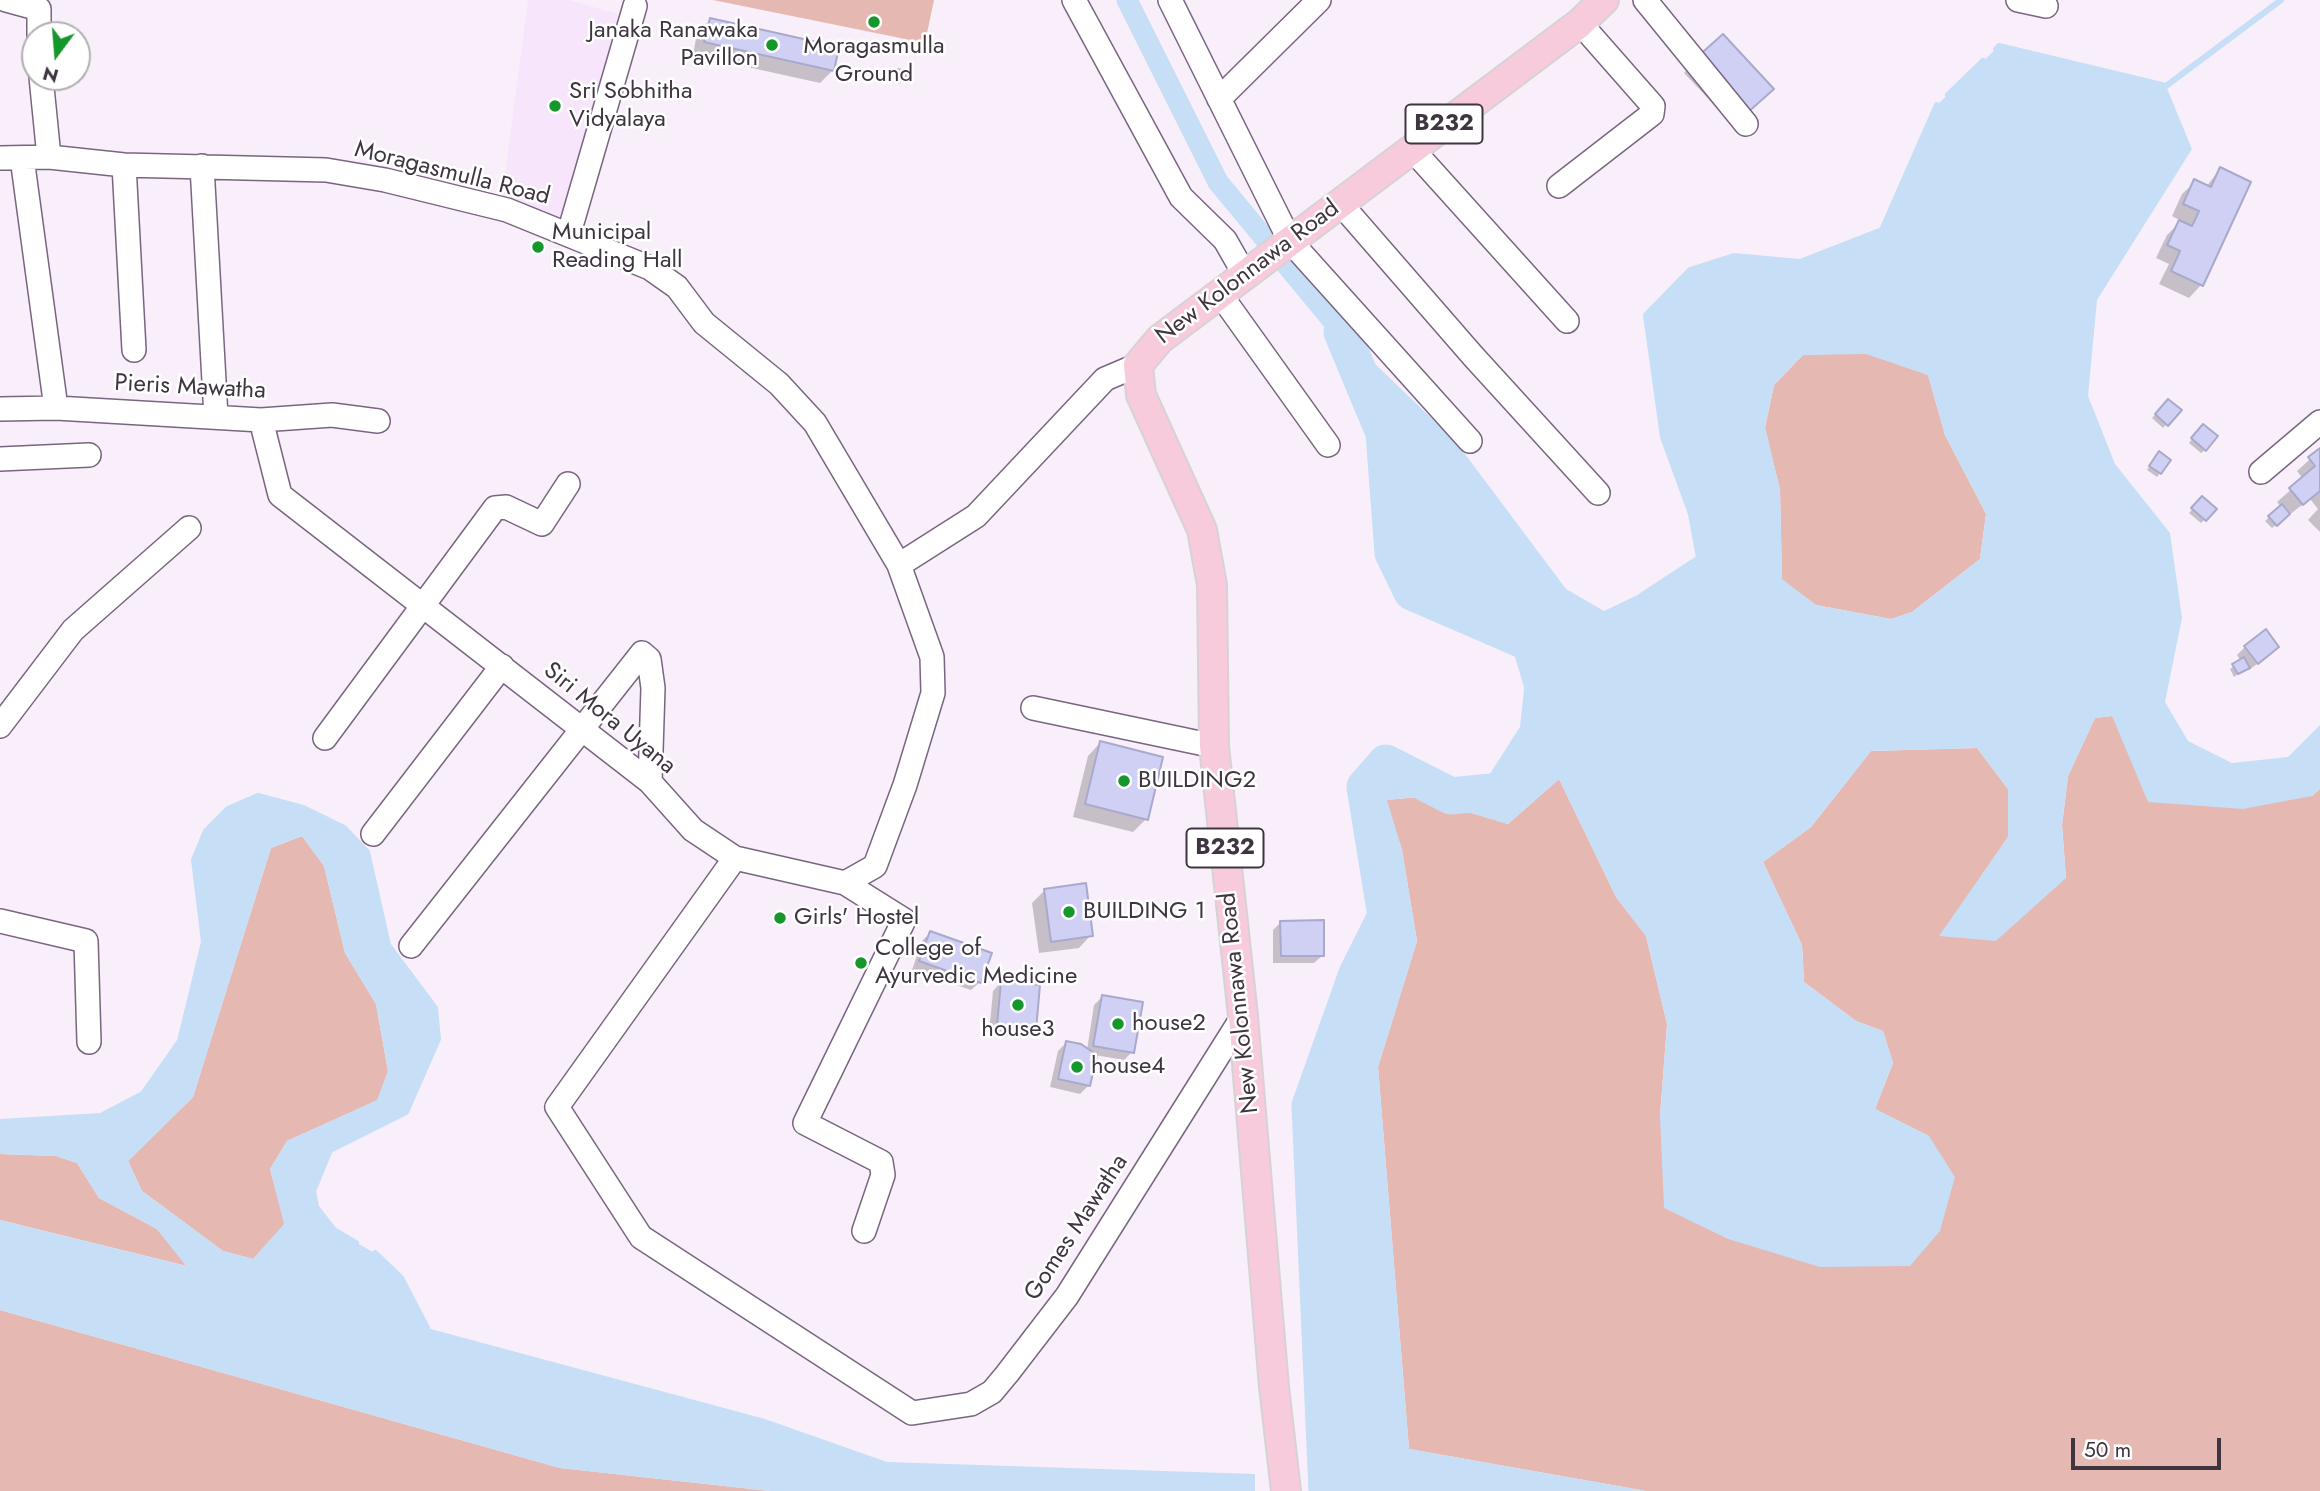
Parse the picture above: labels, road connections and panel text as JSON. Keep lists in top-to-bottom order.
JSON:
{
  "streets": {
    "main road": ["B232", "New Kolonnawa Road"],
    "street": [
      "Moragasmulla Road",
      "Pieris Mawatha",
      "Siri Mora Uyana",
      "Gomes Mawatha"
    ]
  },
  "crossings": [
    ["Moragasmulla Road", "Siri Mora Uyana"],
    ["New Kolonnawa Road", "Gomes Mawatha"],
    ["Pieris Mawatha", "Siri Mora Uyana"],
    ["Siri Mora Uyana", "Gomes Mawatha"]
  ],
  "places": [
    "Moragasmulla Ground",
    "Janaka Ranawaka Pavillon",
    "Sri Sobhitha Vidyalaya",
    "Municipal Reading Hall",
    "BUILDING2",
    "BUILDING 1",
    "Girls' Hostel",
    "College of Ayurvedic Medicine",
    "house3",
    "house2",
    "house4"
  ],
  "scale_bar": "50 m",
  "north": "bottom"
}
